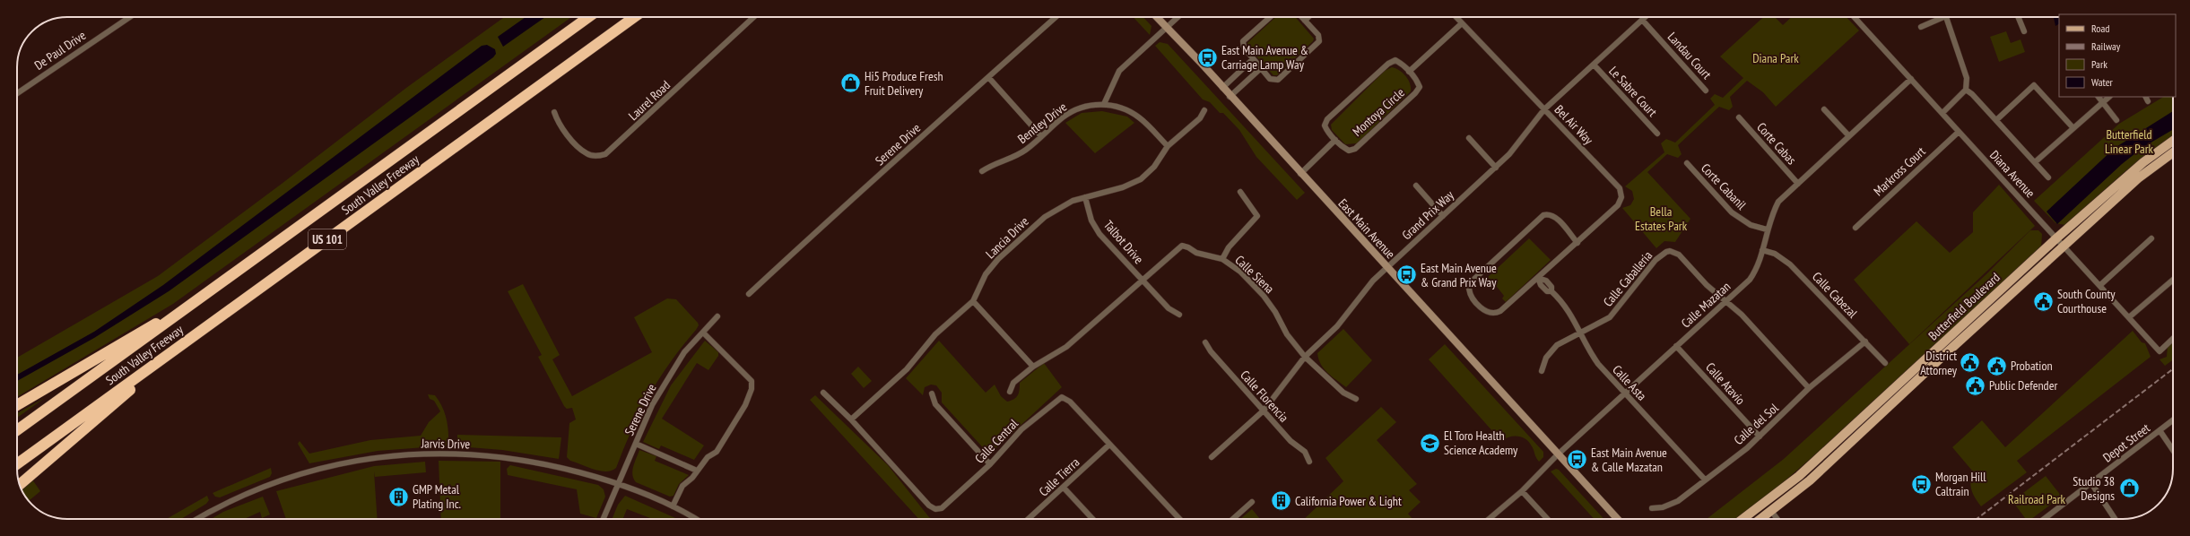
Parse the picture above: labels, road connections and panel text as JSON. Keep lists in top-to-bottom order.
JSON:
{
  "streets": {
    "highway": ["South Valley Freeway", "US 101"],
    "main road": ["East Main Avenue", "Butterfield Boulevard"],
    "street": [
      "De Paul Drive",
      "Landau Court",
      "Le Sabre Court",
      "Laurel Road",
      "Montoya Circle",
      "Bentley Drive",
      "Bel Air Way",
      "Corte Cabas",
      "Serene Drive",
      "Markross Court",
      "Diana Avenue",
      "Corte Cabanil",
      "Grand Prix Way",
      "Lancia Drive",
      "Talbot Drive",
      "Calle Siena",
      "Calle Caballeria",
      "Calle Cabezal",
      "Calle Mazatan",
      "Calle Asta",
      "Calle Atavio",
      "Calle Florencia",
      "Calle del Sol",
      "Calle Central",
      "Depot Street",
      "Jarvis Drive",
      "Calle Tierra"
    ]
  },
  "crossings": [
    ["Landau Court", "Grand Prix Way"],
    ["Le Sabre Court", "Grand Prix Way"],
    ["Montoya Circle", "Bel Air Way"],
    ["Montoya Circle", "East Main Avenue"],
    ["Bentley Drive", "Lancia Drive"],
    ["Bel Air Way", "Grand Prix Way"],
    ["Bel Air Way", "Calle Asta"],
    ["Corte Cabas", "Calle Mazatan"],
    ["Serene Drive", "Jarvis Drive"],
    ["Markross Court", "Diana Avenue"],
    ["Diana Avenue", "Calle Mazatan"],
    ["Diana Avenue", "Butterfield Boulevard"],
    ["Corte Cabanil", "Calle Mazatan"],
    ["Grand Prix Way", "East Main Avenue"],
    ["Grand Prix Way", "Calle Siena"],
    ["Grand Prix Way", "Calle Florencia"],
    ["East Main Avenue", "Calle Mazatan"],
    ["Lancia Drive", "Talbot Drive"],
    ["Lancia Drive", "Calle Central"],
    ["Talbot Drive", "Calle Siena"],
    ["Calle Caballeria", "Calle Mazatan"],
    ["Calle Caballeria", "Calle Asta"],
    ["Calle Caballeria", "Calle del Sol"],
    ["Calle Cabezal", "Calle Mazatan"],
    ["Calle Cabezal", "Calle del Sol"],
    ["Calle Mazatan", "Calle Asta"],
    ["Calle Mazatan", "Calle Atavio"],
    ["Calle Asta", "Calle del Sol"],
    ["Calle Atavio", "Calle del Sol"],
    ["Calle Central", "Calle Tierra"]
  ],
  "parks": [
    "Diana Park",
    "Butterfield Linear Park",
    "Bella Estates Park",
    "Railroad Park"
  ],
  "places": {
    "bus stop": [
      "East Main Avenue & Carriage Lamp Way",
      "East Main Avenue & Grand Prix Way",
      "East Main Avenue & Calle Mazatan",
      "Morgan Hill Caltrain"
    ],
    "shop": ["Hi5 Produce Fresh Fruit Delivery", "Studio 38 Designs"],
    "public building": [
      "South County Courthouse",
      "District Attorney",
      "Probation",
      "Public Defender"
    ],
    "school or university": ["El Toro Health Science Academy"],
    "building": ["GMP Metal Plating Inc.", "California Power & Light"]
  },
  "legend": [
    "Road",
    "Railway",
    "Park",
    "Water"
  ]
}
